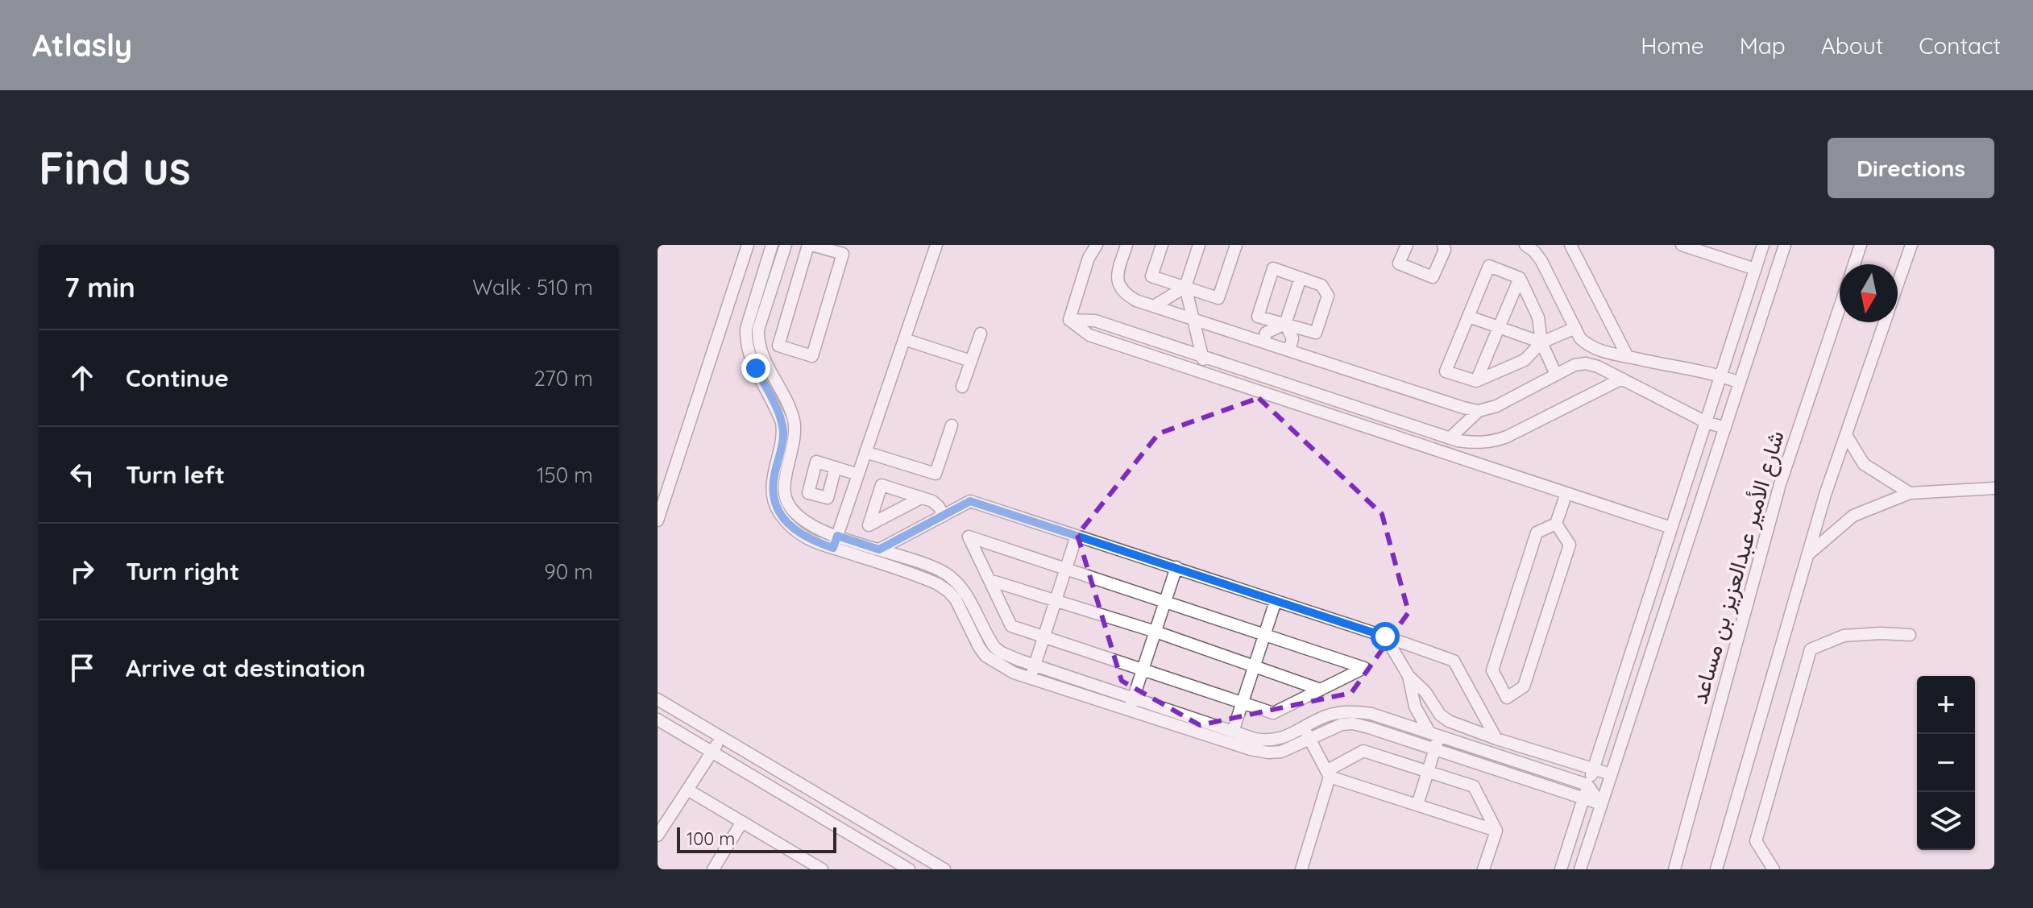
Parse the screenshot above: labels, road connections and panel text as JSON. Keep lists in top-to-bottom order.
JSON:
{
  "streets": {
    "street": ["شارع الأمير عبدالعزيز بن مساعد"]
  },
  "scale_bar": "100 m",
  "north": "bottom",
  "page": {
    "header": "Atlasly",
    "nav": [
      "Home",
      "Map",
      "About",
      "Contact"
    ],
    "buttons": "Directions",
    "title": "Find us",
    "heading": ["7 min", "Walk · 510 m"],
    "list": [
      ["Continue", "270 m"],
      ["Turn left", "150 m"],
      ["Turn right", "90 m"],
      "Arrive at destination"
    ],
    "map_buttons": ["+", "−"],
    "scale": "100 m"
  }
}
